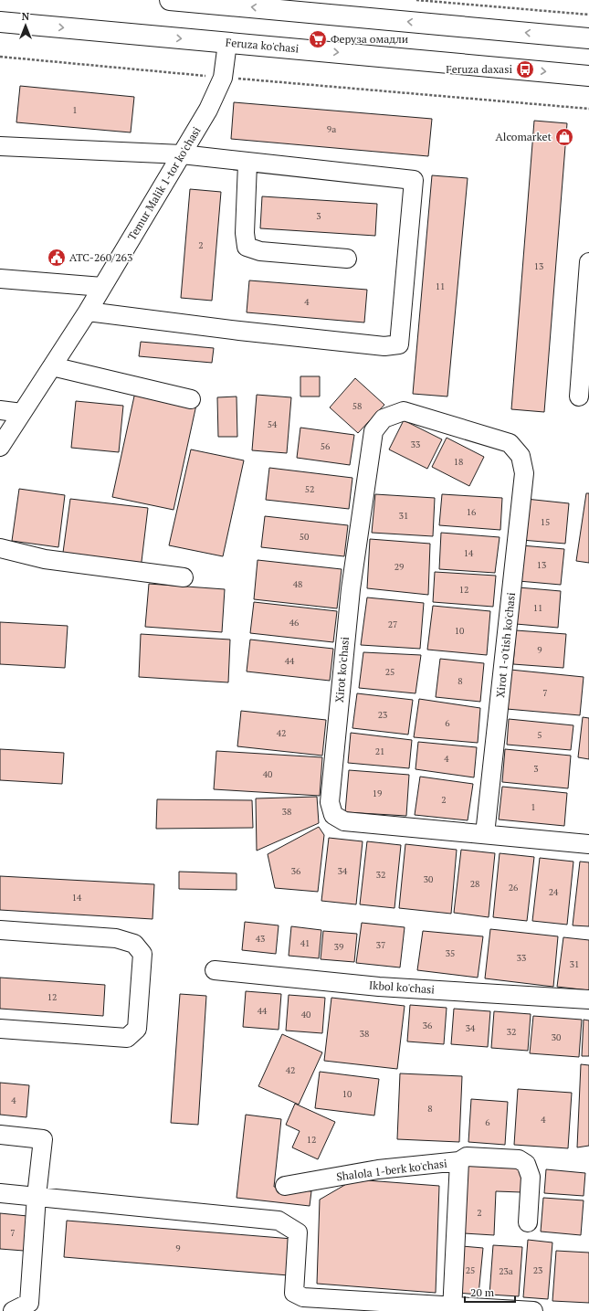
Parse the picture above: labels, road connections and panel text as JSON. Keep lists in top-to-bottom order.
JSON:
{
  "streets": {
    "main road": ["Feruza ko'chasi"],
    "street": [
      "Temur Malik 1-tor ko'chasi",
      "Xirot 1-o'tish ko'chasi",
      "Xirot ko'chasi",
      "Ikbol ko'chasi",
      "Shalola 1-berk ko'chasi"
    ]
  },
  "crossings": [
    ["Feruza ko'chasi", "Temur Malik 1-tor ko'chasi"],
    ["Xirot 1-o'tish ko'chasi", "Xirot ko'chasi"]
  ],
  "places": {
    "supermarket": ["Феруза омадли"],
    "bus stop": ["Feruza daxasi"],
    "shop": ["Alcomarket"],
    "public building": ["АТС-260/263"]
  },
  "house_numbers": [
    "1",
    "9a",
    "3",
    "2",
    "13",
    "11",
    "4",
    "58",
    "54",
    "33",
    "56",
    "18",
    "52",
    "16",
    "31",
    "15",
    "50",
    "14",
    "13",
    "29",
    "48",
    "12",
    "11",
    "46",
    "27",
    "10",
    "9",
    "44",
    "25",
    "8",
    "7",
    "23",
    "6",
    "42",
    "5",
    "21",
    "4",
    "3",
    "40",
    "19",
    "2",
    "1",
    "38",
    "36",
    "34",
    "32",
    "30",
    "28",
    "26",
    "24",
    "14",
    "43",
    "41",
    "37",
    "39",
    "35",
    "33",
    "31",
    "12",
    "44",
    "40",
    "36",
    "34",
    "32",
    "38",
    "30",
    "42",
    "10",
    "4",
    "8",
    "4",
    "6",
    "12",
    "2",
    "7",
    "9",
    "25",
    "23",
    "23a"
  ],
  "scale_bar": "20 m",
  "north": "top"
}
